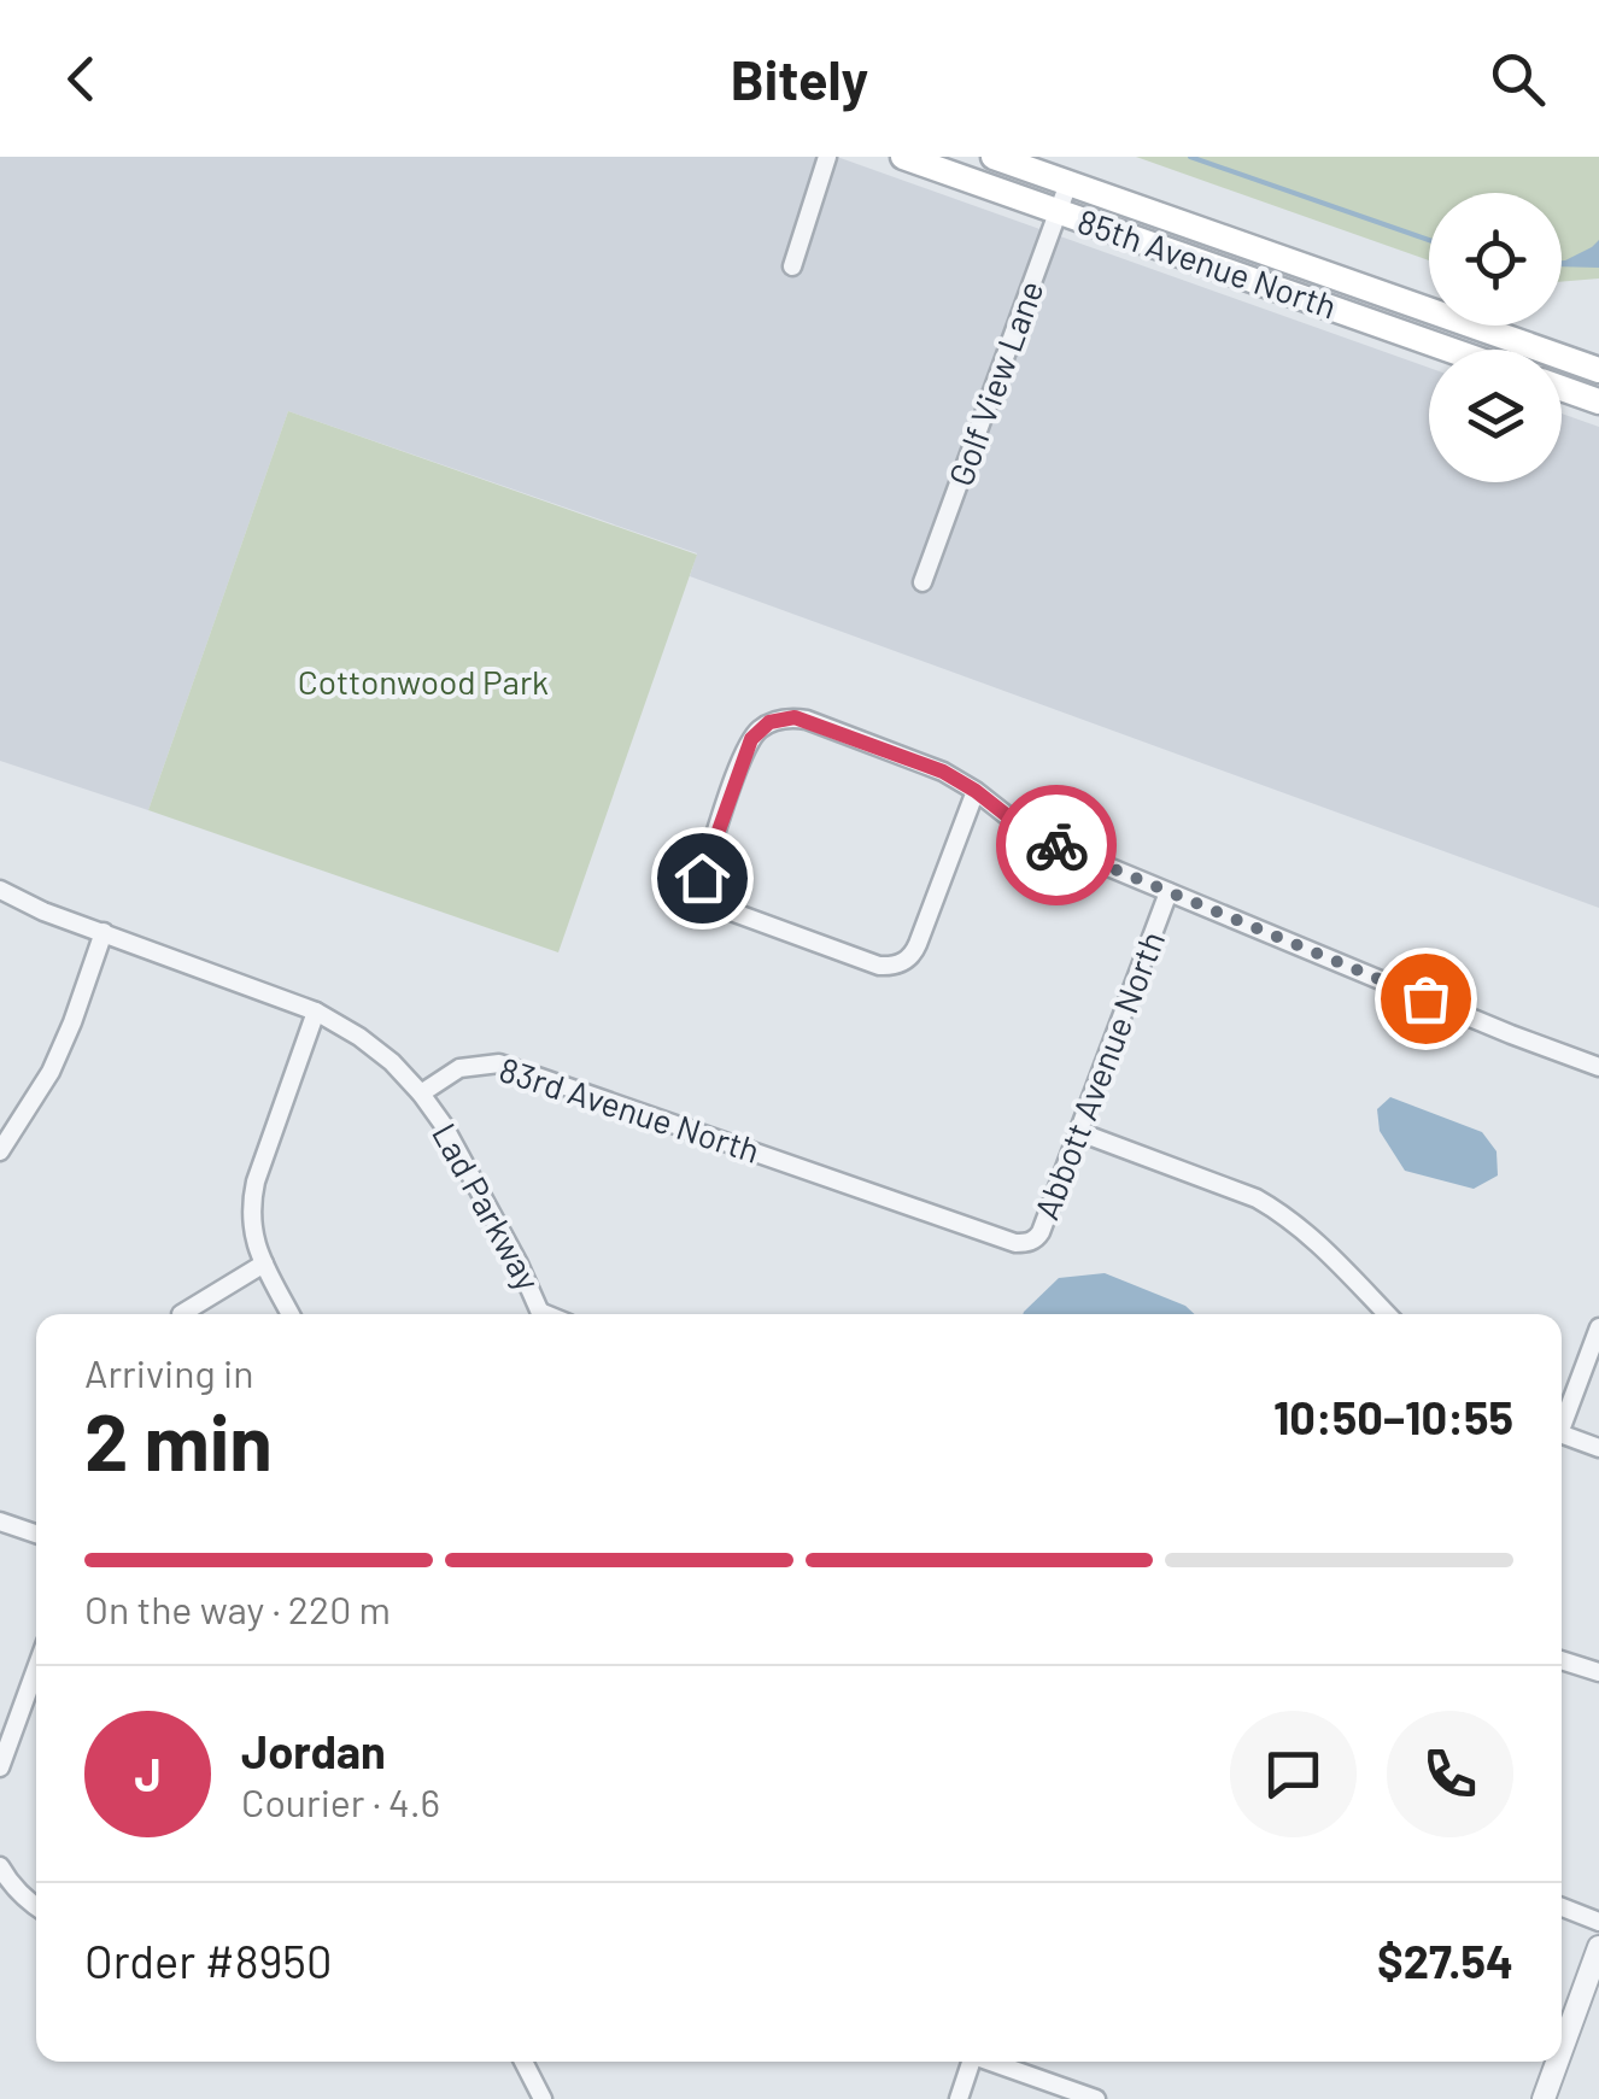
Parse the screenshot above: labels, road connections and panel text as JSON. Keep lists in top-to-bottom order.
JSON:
{
  "streets": {
    "main road": ["85th Avenue North"],
    "street": [
      "Golf View Lane",
      "Abbott Avenue North",
      "83rd Avenue North",
      "Lad Parkway"
    ]
  },
  "crossings": [
    ["85th Avenue North", "Golf View Lane"],
    ["Abbott Avenue North", "83rd Avenue North"],
    ["83rd Avenue North", "Lad Parkway"]
  ],
  "parks": ["Cottonwood Park"],
  "page": {
    "header": "Bitely",
    "heading": ["2 min", "Arriving in", "10:50–10:55"],
    "panel": [
      "Jordan",
      "Courier · 4.6",
      "Order #8950",
      "$27.54"
    ],
    "bar": "On the way · 220 m",
    "round": "J"
  }
}
